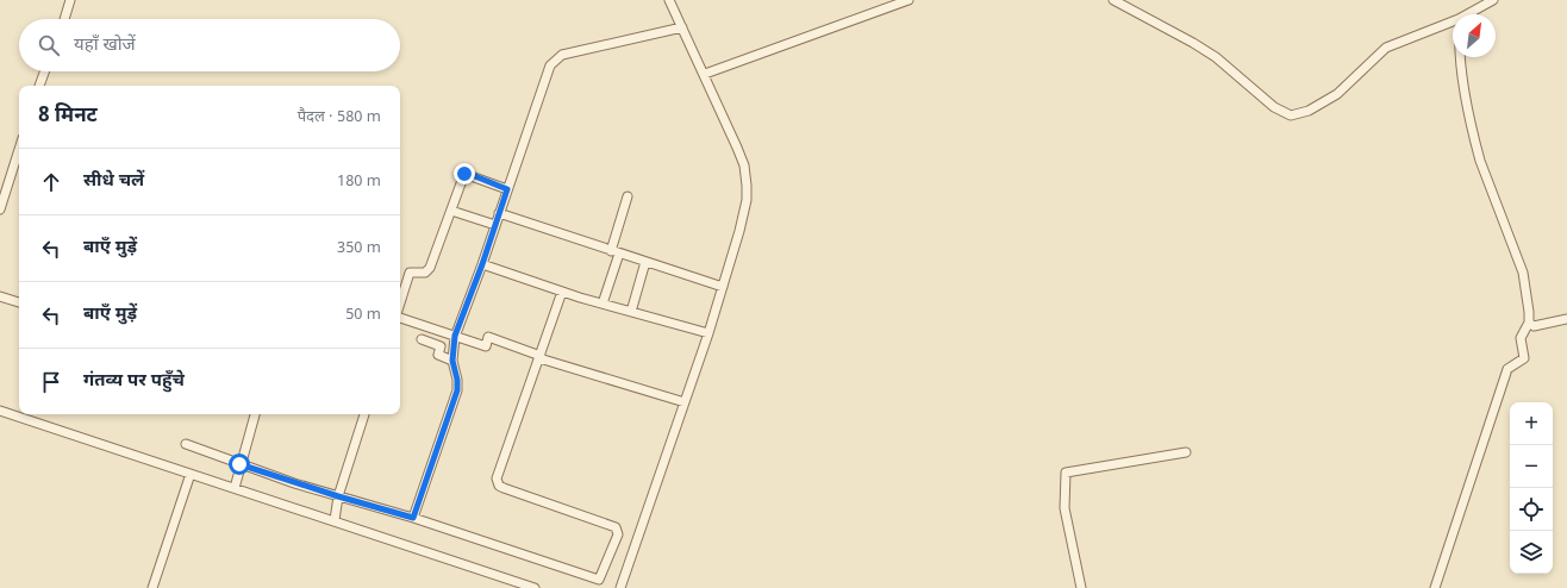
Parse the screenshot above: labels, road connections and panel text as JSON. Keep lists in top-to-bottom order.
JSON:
{
  "north": "top right",
  "page": {
    "search": "यहाँ खोजें",
    "heading": ["8 मिनट", "पैदल · 580 m"],
    "list": [
      ["सीधे चलें", "180 m"],
      ["बाएँ मुड़ें", "350 m"],
      ["बाएँ मुड़ें", "50 m"],
      "गंतव्य पर पहुँचे"
    ],
    "map_buttons": ["+", "−"]
  }
}
